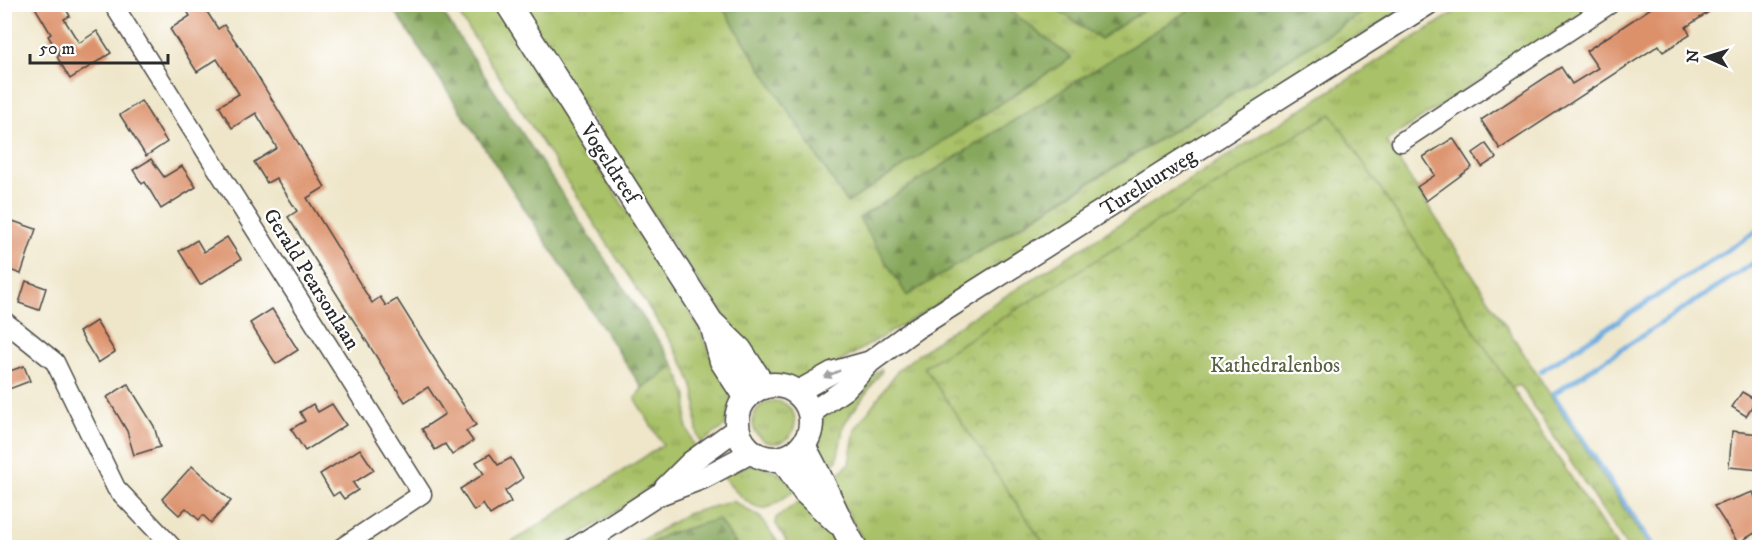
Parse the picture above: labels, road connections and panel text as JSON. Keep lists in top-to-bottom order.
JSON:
{
  "streets": {
    "main road": ["Vogeldreef"],
    "street": ["Tureluurweg", "Gerald Pearsonlaan"]
  },
  "crossings": [
    ["Vogeldreef", "Tureluurweg"]
  ],
  "parks": ["Kathedralenbos"],
  "scale_bar": "50 m",
  "north": "left"
}
